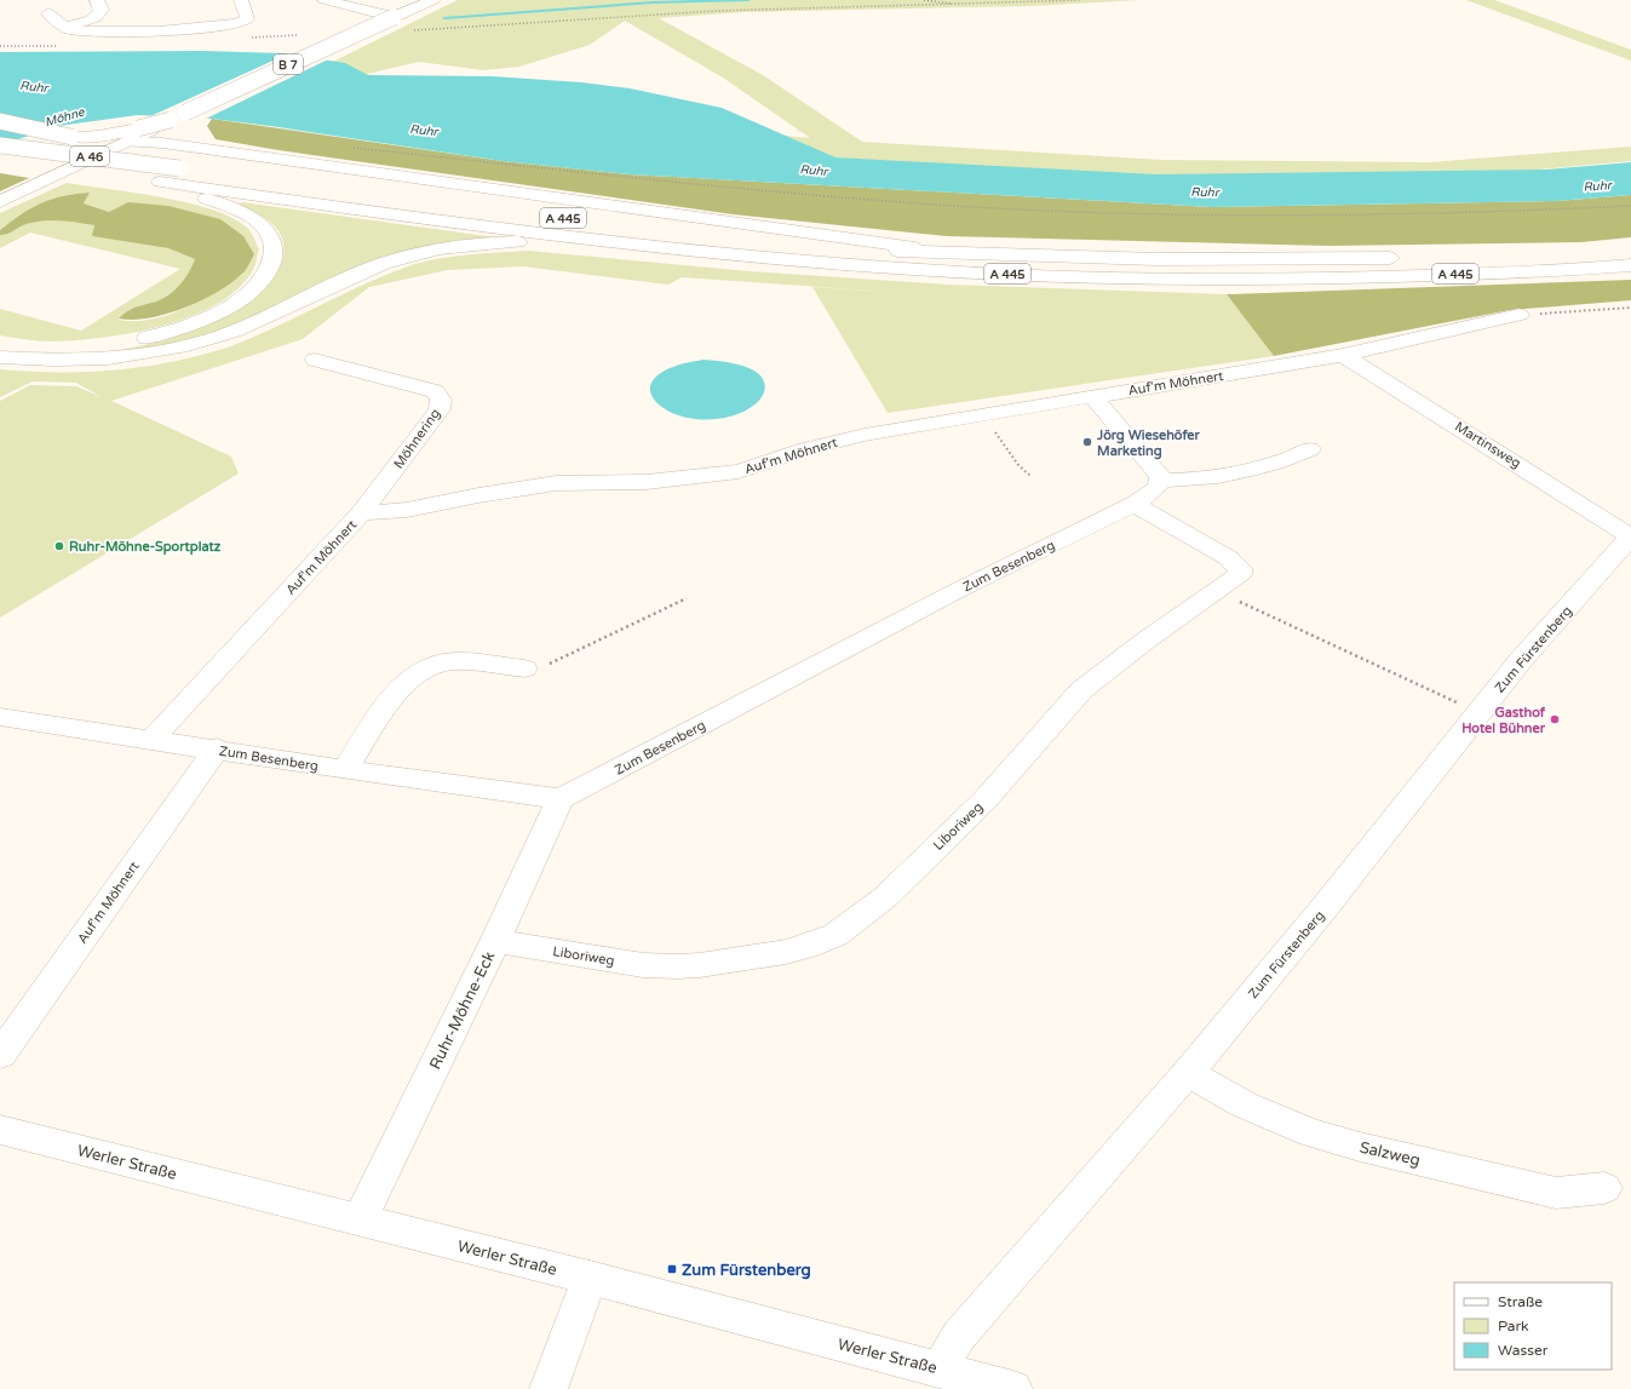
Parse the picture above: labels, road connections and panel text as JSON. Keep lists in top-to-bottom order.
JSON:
{
  "streets": {
    "main road": [
      "B 7",
      "A 46",
      "A 445",
      "Auf'm Möhnert",
      "Möhnering",
      "Martinsweg",
      "Zum Besenberg",
      "Zum Fürstenberg",
      "Liboriweg",
      "Ruhr-Möhne-Eck",
      "Salzweg",
      "Werler Straße"
    ]
  },
  "crossings": [
    ["A 46", "A 445"],
    ["Auf'm Möhnert", "Möhnering"],
    ["Auf'm Möhnert", "Martinsweg"],
    ["Auf'm Möhnert", "Zum Besenberg"],
    ["Martinsweg", "Zum Fürstenberg"],
    ["Zum Besenberg", "Liboriweg"],
    ["Zum Besenberg", "Ruhr-Möhne-Eck"],
    ["Zum Fürstenberg", "Salzweg"],
    ["Zum Fürstenberg", "Werler Straße"],
    ["Liboriweg", "Ruhr-Möhne-Eck"],
    ["Ruhr-Möhne-Eck", "Werler Straße"]
  ],
  "water": ["Ruhr", "Möhne"],
  "places": {
    "other": ["Jörg Wiesehöfer Marketing", "Ruhr-Möhne-Sportplatz", "Gasthof Hotel Bühner"],
    "transit": ["Zum Fürstenberg"]
  },
  "legend": ["Straße", "Park", "Wasser"]
}
